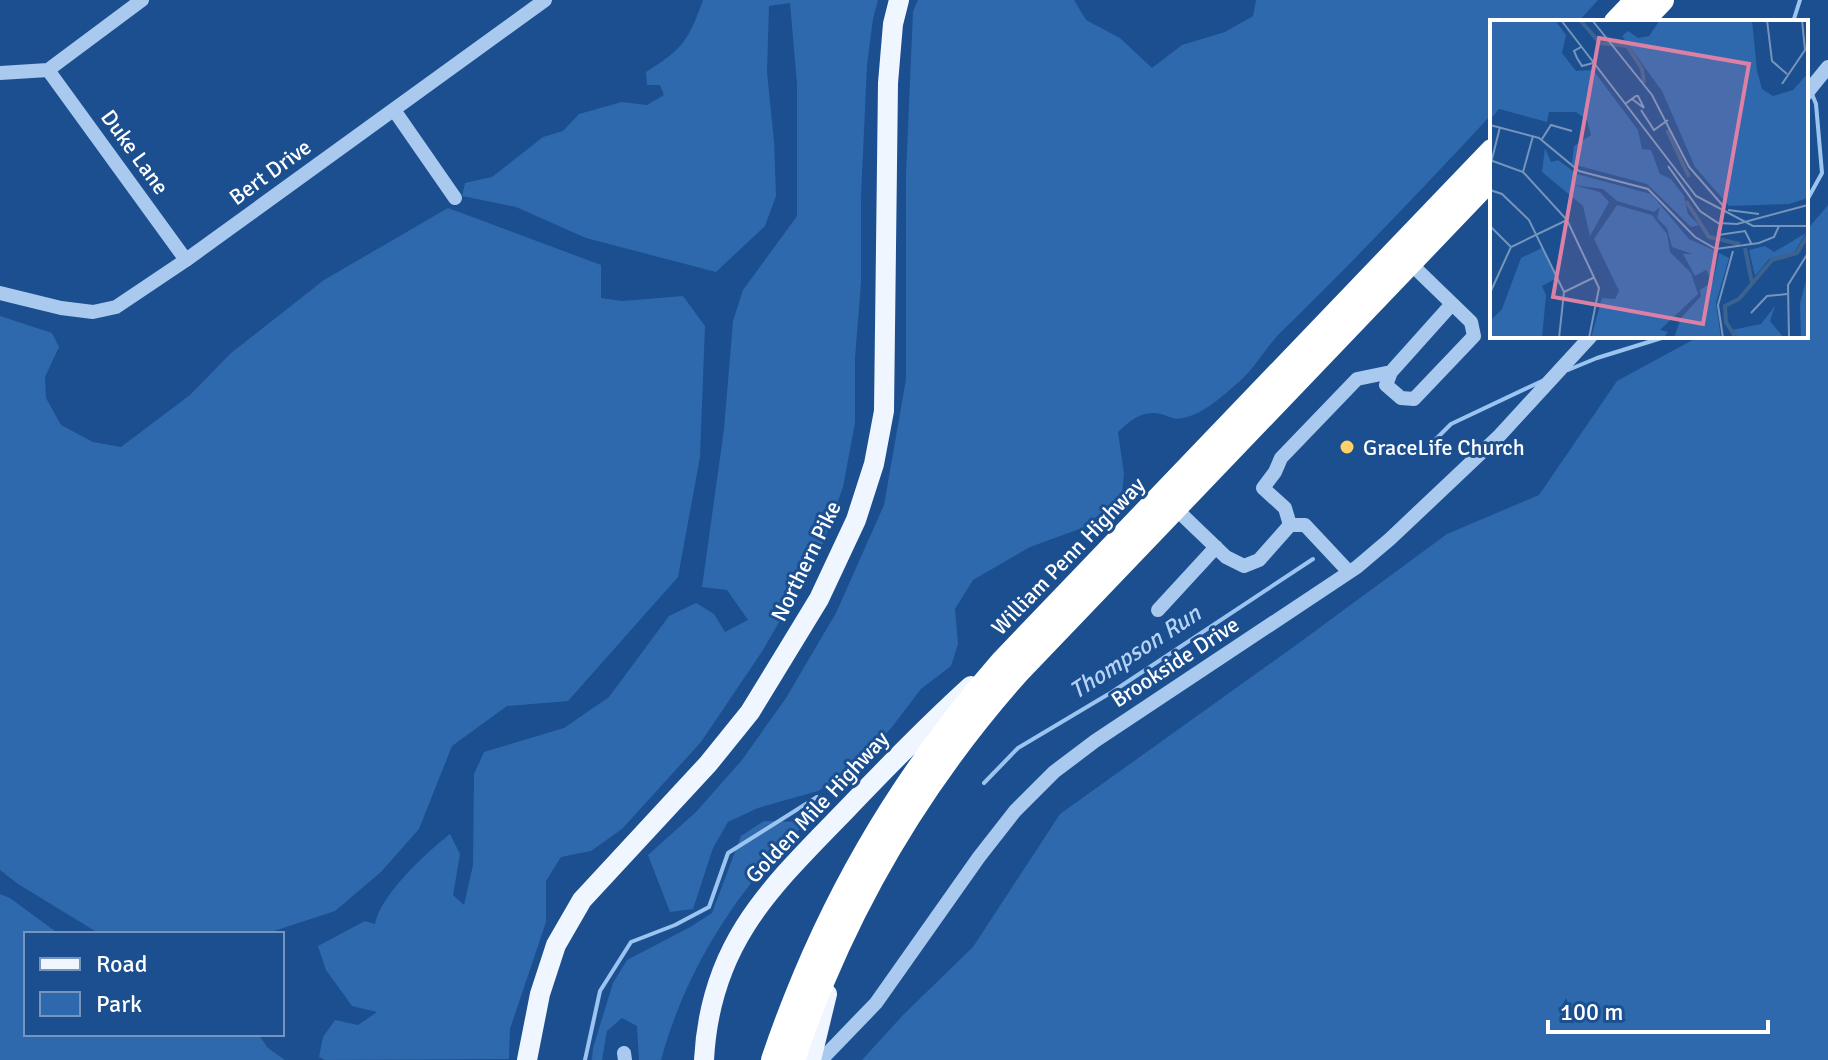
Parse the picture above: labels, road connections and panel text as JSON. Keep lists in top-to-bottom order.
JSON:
{
  "streets": {
    "highway": ["William Penn Highway"],
    "main road": ["Northern Pike", "Golden Mile Highway"],
    "street": ["Duke Lane", "Bert Drive", "Brookside Drive"]
  },
  "crossings": [
    ["Duke Lane", "Bert Drive"],
    ["William Penn Highway", "Golden Mile Highway"]
  ],
  "water": ["Thompson Run"],
  "places": ["GraceLife Church"],
  "legend": ["Road", "Park"],
  "scale_bar": "100 m"
}
